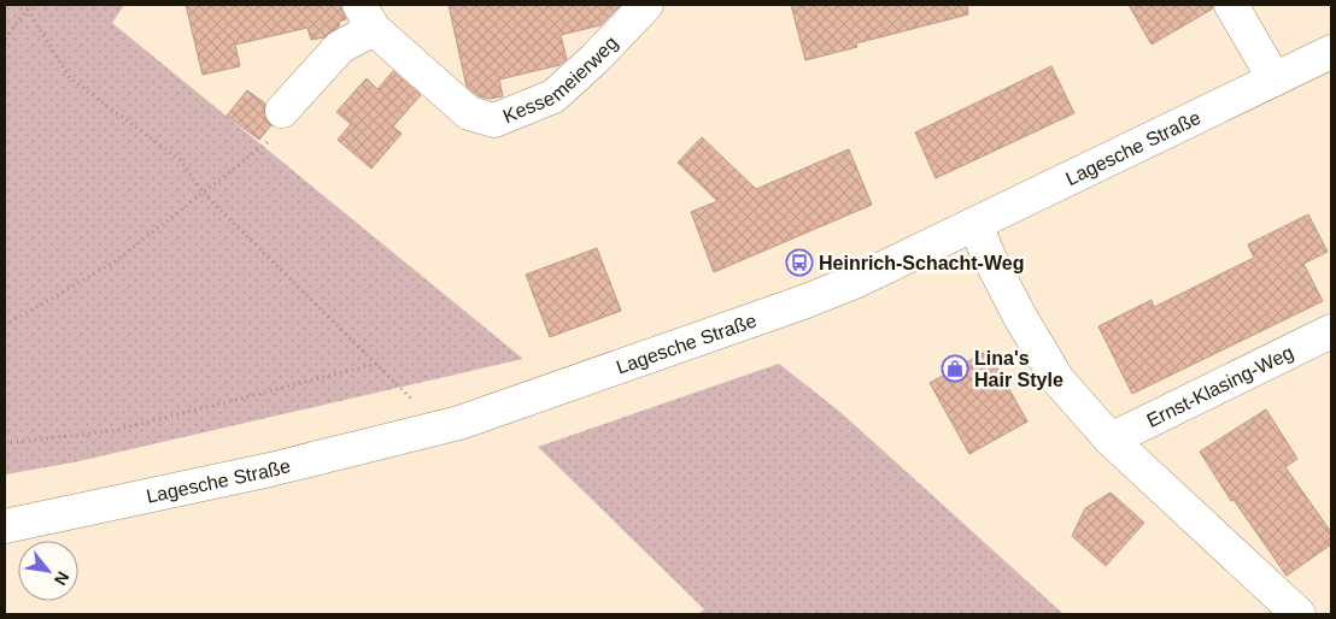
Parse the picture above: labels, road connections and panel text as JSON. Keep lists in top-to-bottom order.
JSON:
{
  "streets": {
    "street": ["Kessemeierweg", "Lagesche Straße", "Ernst-Klasing-Weg"]
  },
  "places": {
    "bus stop": ["Heinrich-Schacht-Weg"],
    "shop": ["Lina's Hair Style"]
  },
  "north": "bottom right"
}
